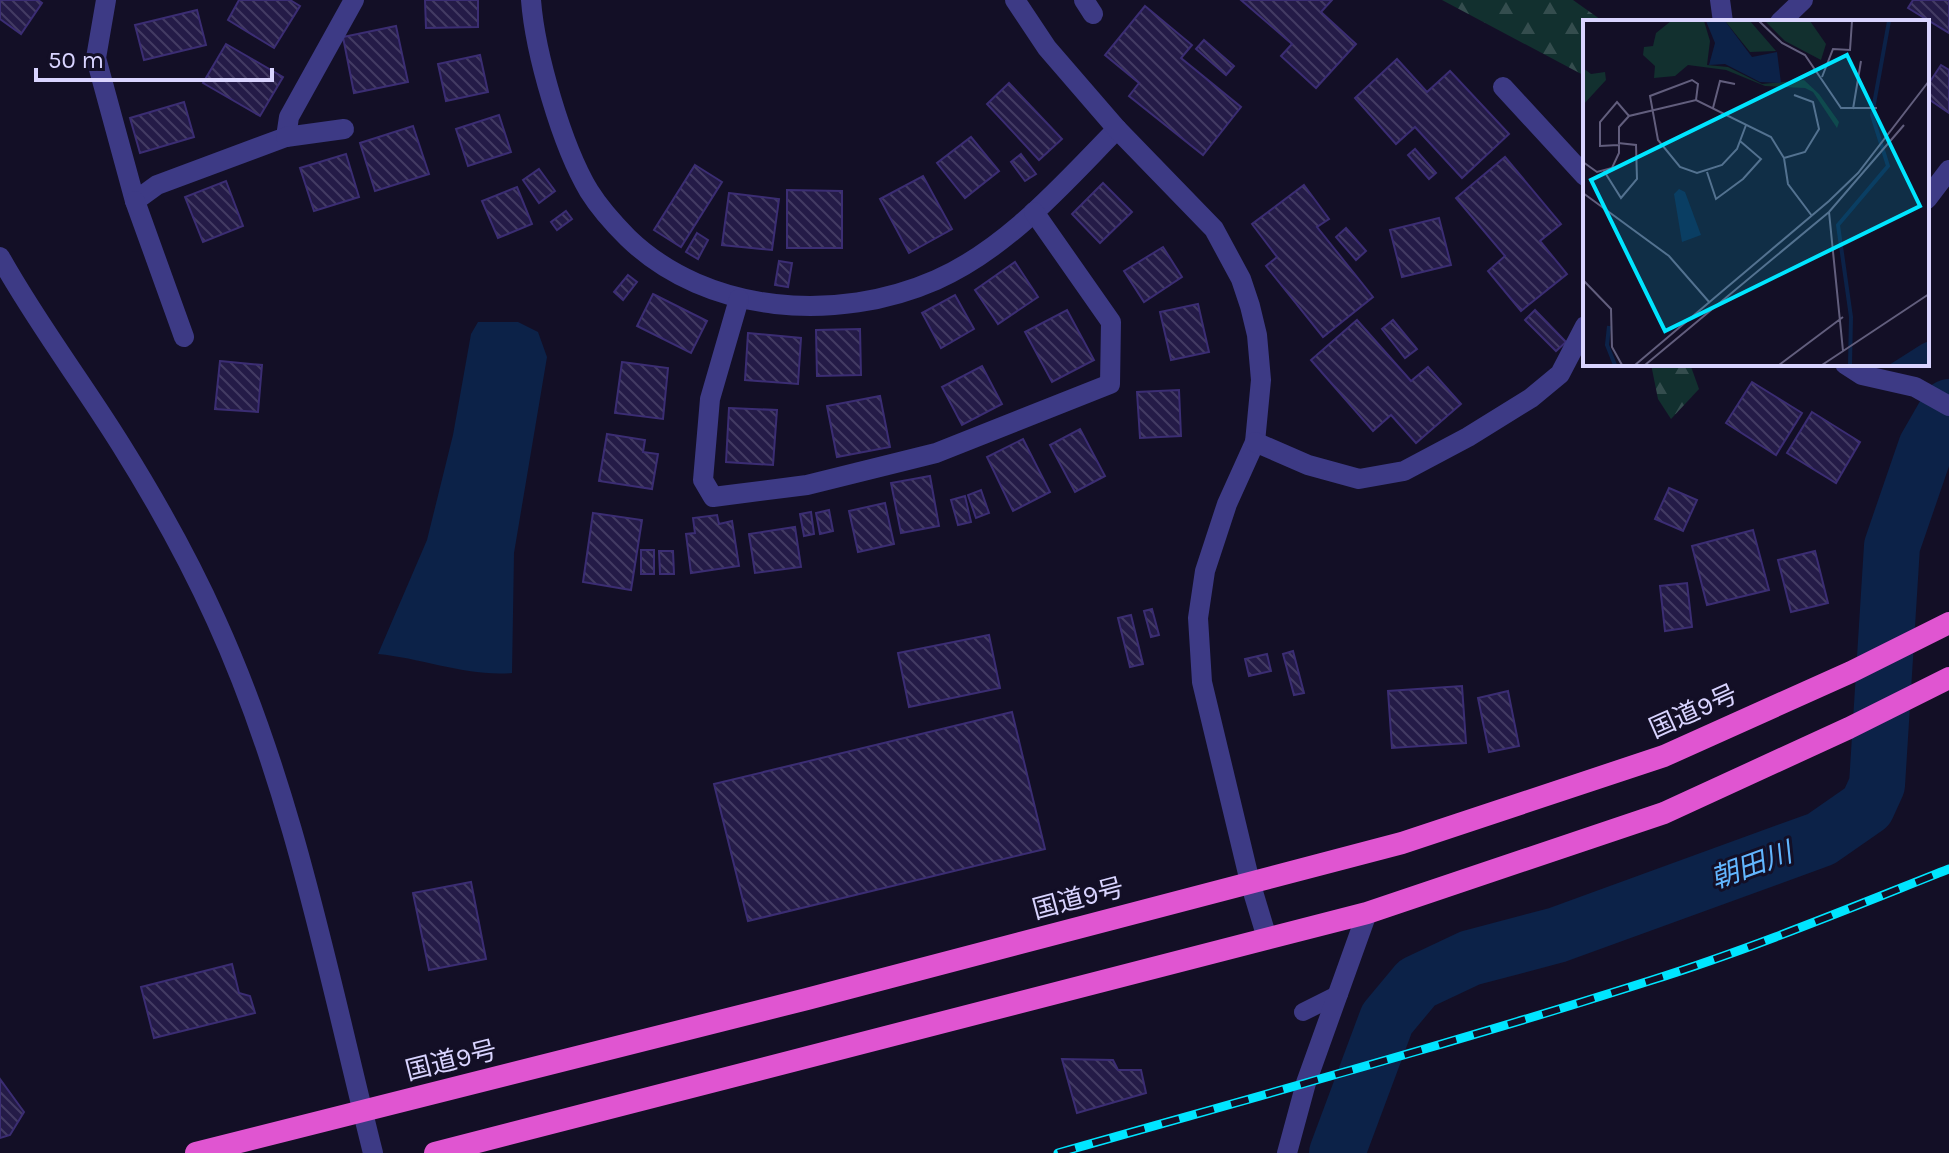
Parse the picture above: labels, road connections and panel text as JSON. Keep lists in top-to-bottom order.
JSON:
{
  "streets": {
    "highway": ["国道9号"]
  },
  "water": ["朝田川"],
  "scale_bar": "50 m"
}
